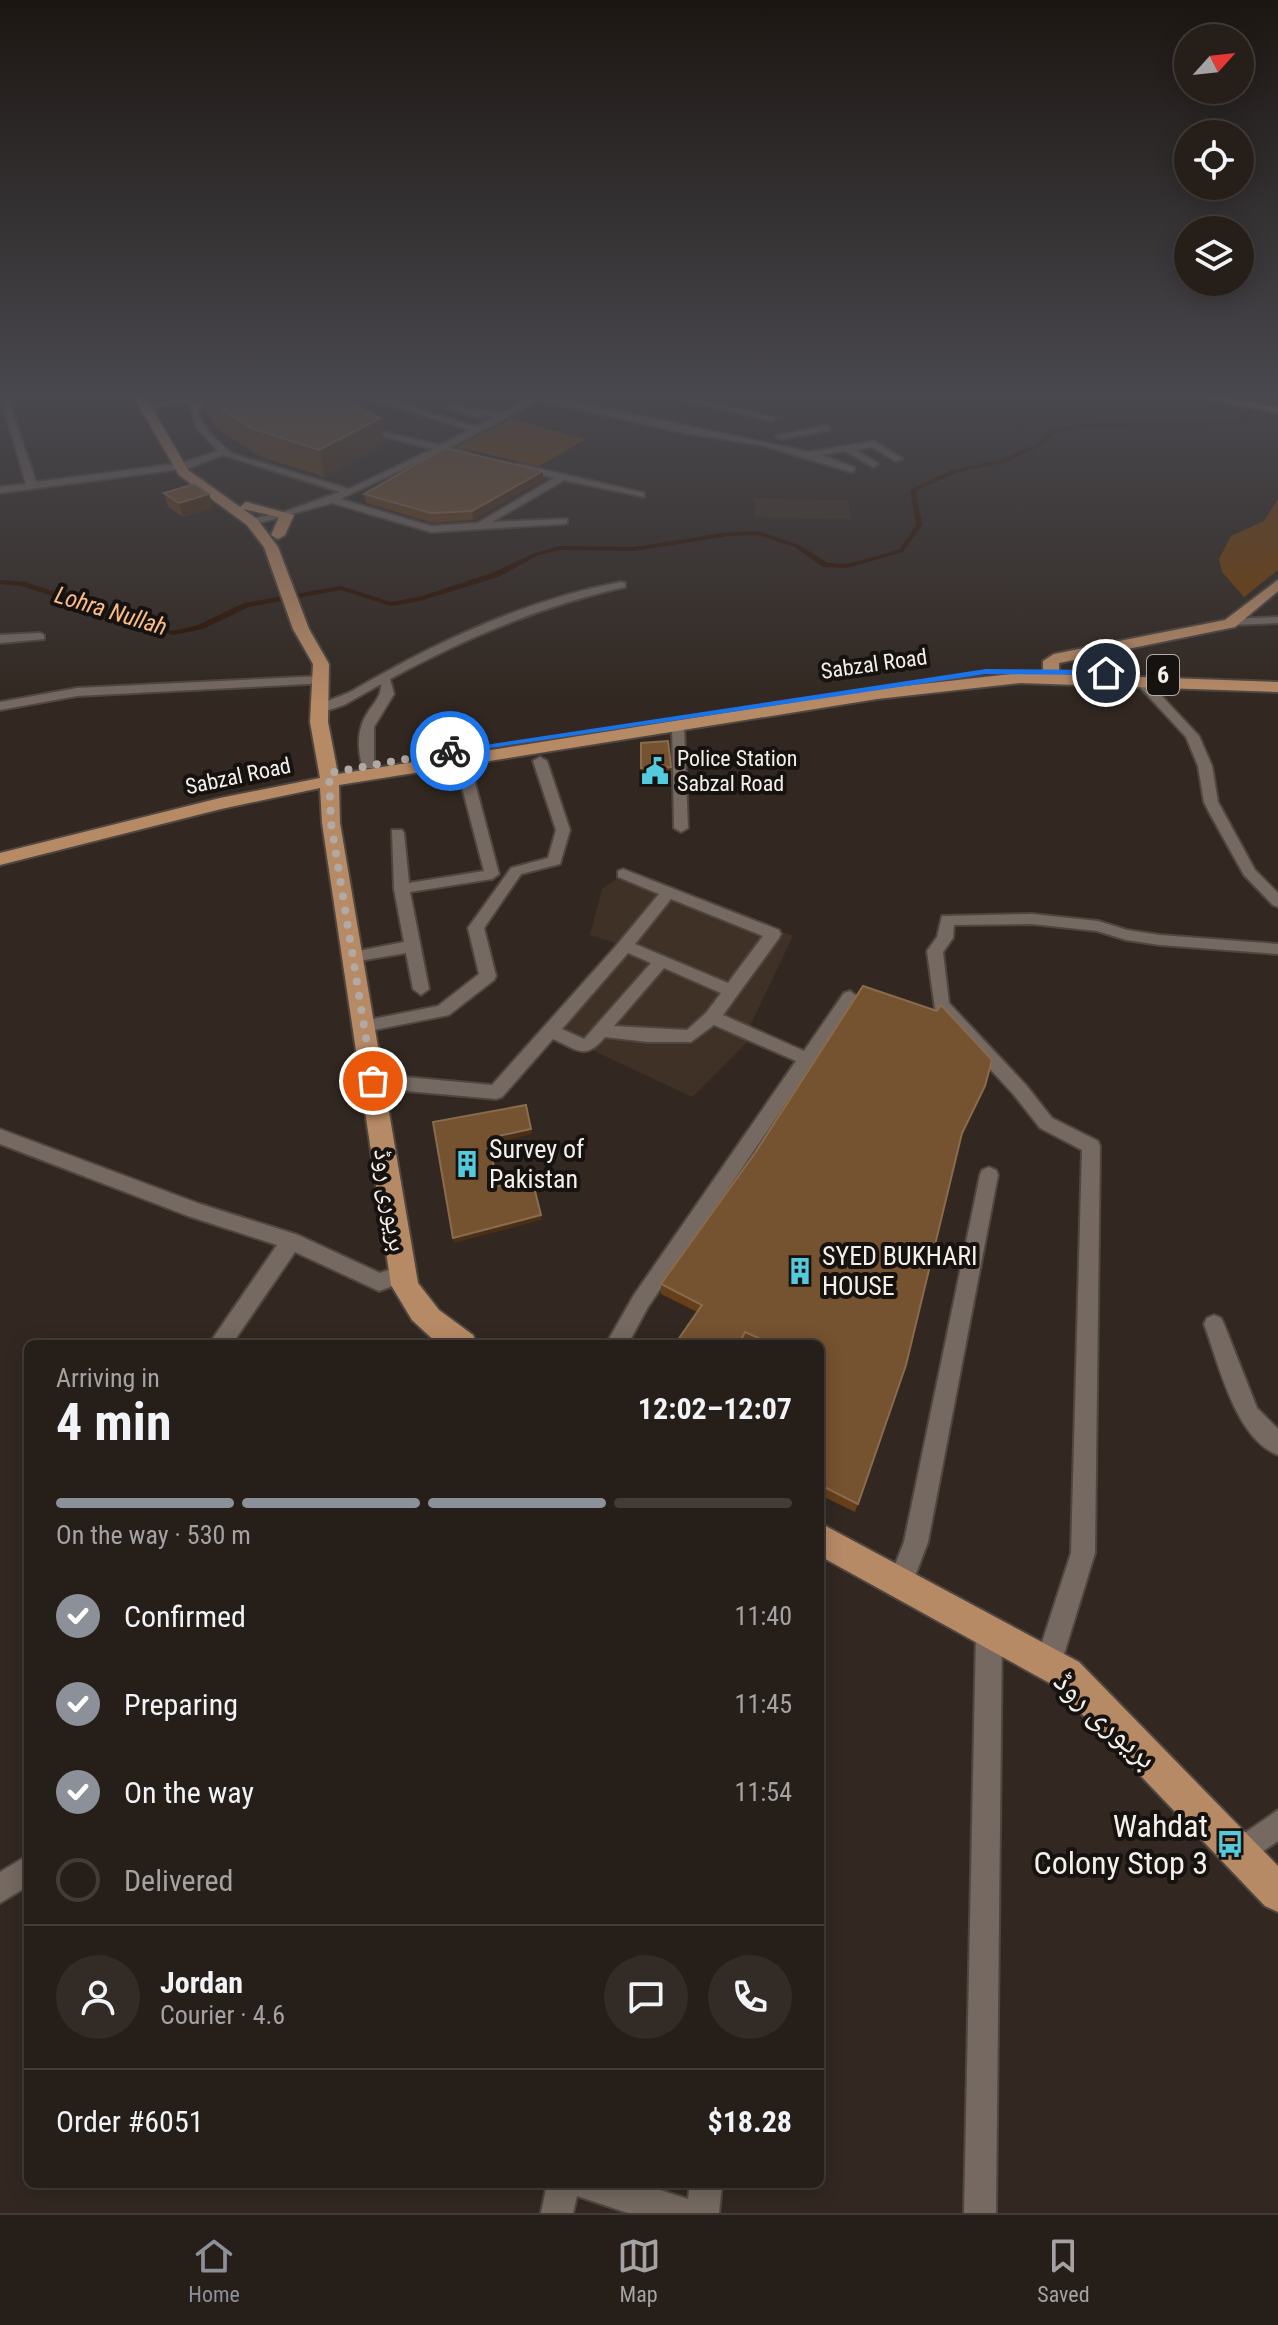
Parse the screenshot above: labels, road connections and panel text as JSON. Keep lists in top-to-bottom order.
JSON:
{
  "streets": {
    "main road": ["Sabzal Road", "6", "بریوری روڈ"]
  },
  "crossings": [
    ["Sabzal Road", "6"],
    ["Sabzal Road", "بریوری روڈ"]
  ],
  "water": ["Lohra Nullah"],
  "places": {
    "public building": ["Police Station Sabzal Road"],
    "building": ["Survey of Pakistan", "SYED BUKHARI HOUSE"],
    "bus stop": ["Wahdat Colony Stop 3"]
  },
  "north": "top right",
  "page": {
    "heading": ["4 min", "Arriving in", "12:02–12:07"],
    "panel": [
      "Jordan",
      "Courier · 4.6",
      "Order #6051",
      "$18.28"
    ],
    "bar": "On the way · 530 m",
    "list": [
      ["Confirmed", "11:40"],
      ["Preparing", "11:45"],
      ["On the way", "11:54"],
      "Delivered"
    ],
    "tabs": ["Home", "Map", "Saved"]
  }
}
